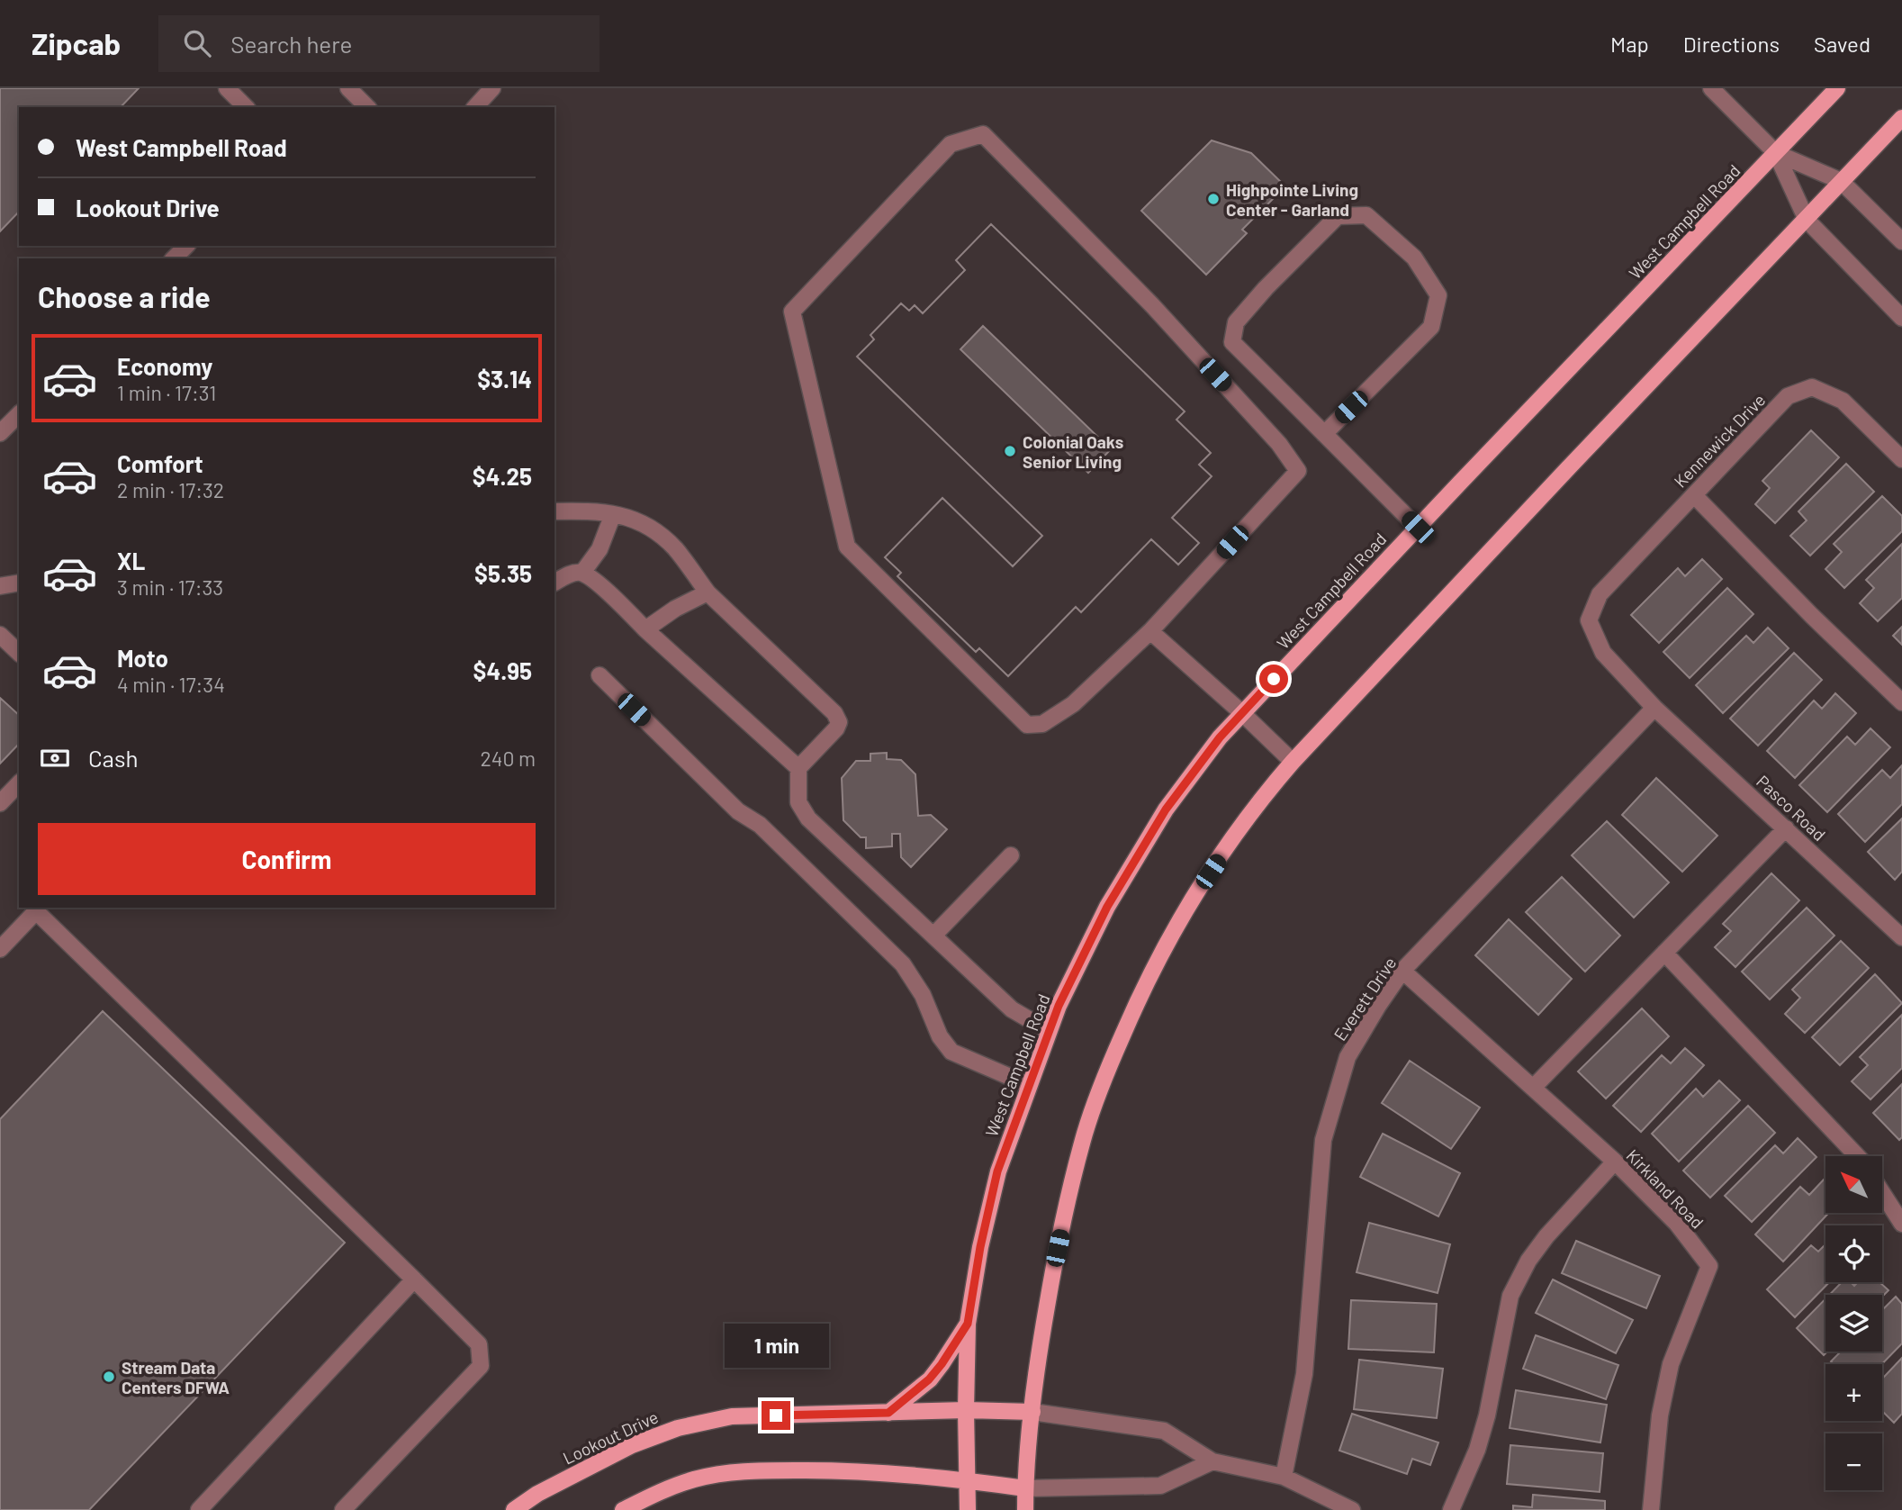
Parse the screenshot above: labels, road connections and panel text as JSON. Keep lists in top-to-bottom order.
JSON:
{
  "streets": {
    "main road": ["West Campbell Road", "Lookout Drive"],
    "street": [
      "Kennewick Drive",
      "Pasco Road",
      "Everett Drive",
      "Kirkland Road"
    ]
  },
  "crossings": [
    ["West Campbell Road", "Lookout Drive"],
    ["Kennewick Drive", "Pasco Road"],
    ["Pasco Road", "Everett Drive"],
    ["Everett Drive", "Kirkland Road"]
  ],
  "places": ["Highpointe Living Center - Garland", "Colonial Oaks Senior Living", "Stream Data Centers DFWA"],
  "north": "top left",
  "page": {
    "header": "Zipcab",
    "search": "Search here",
    "nav": ["Map", "Directions", "Saved"],
    "banner": ["West Campbell Road", "Lookout Drive"],
    "heading": "Choose a ride",
    "list": [
      {
        "name": "Economy",
        "note": "1 min · 17:31",
        "value": "$3.14"
      },
      {
        "name": "Comfort",
        "note": "2 min · 17:32",
        "value": "$4.25"
      },
      {
        "name": "XL",
        "note": "3 min · 17:33",
        "value": "$5.35"
      },
      {
        "name": "Moto",
        "note": "4 min · 17:34",
        "value": "$4.95"
      }
    ],
    "pay": ["Cash", "240 m"],
    "buttons": "Confirm",
    "map_buttons": ["+", "−"],
    "bubble": "1 min"
  }
}
